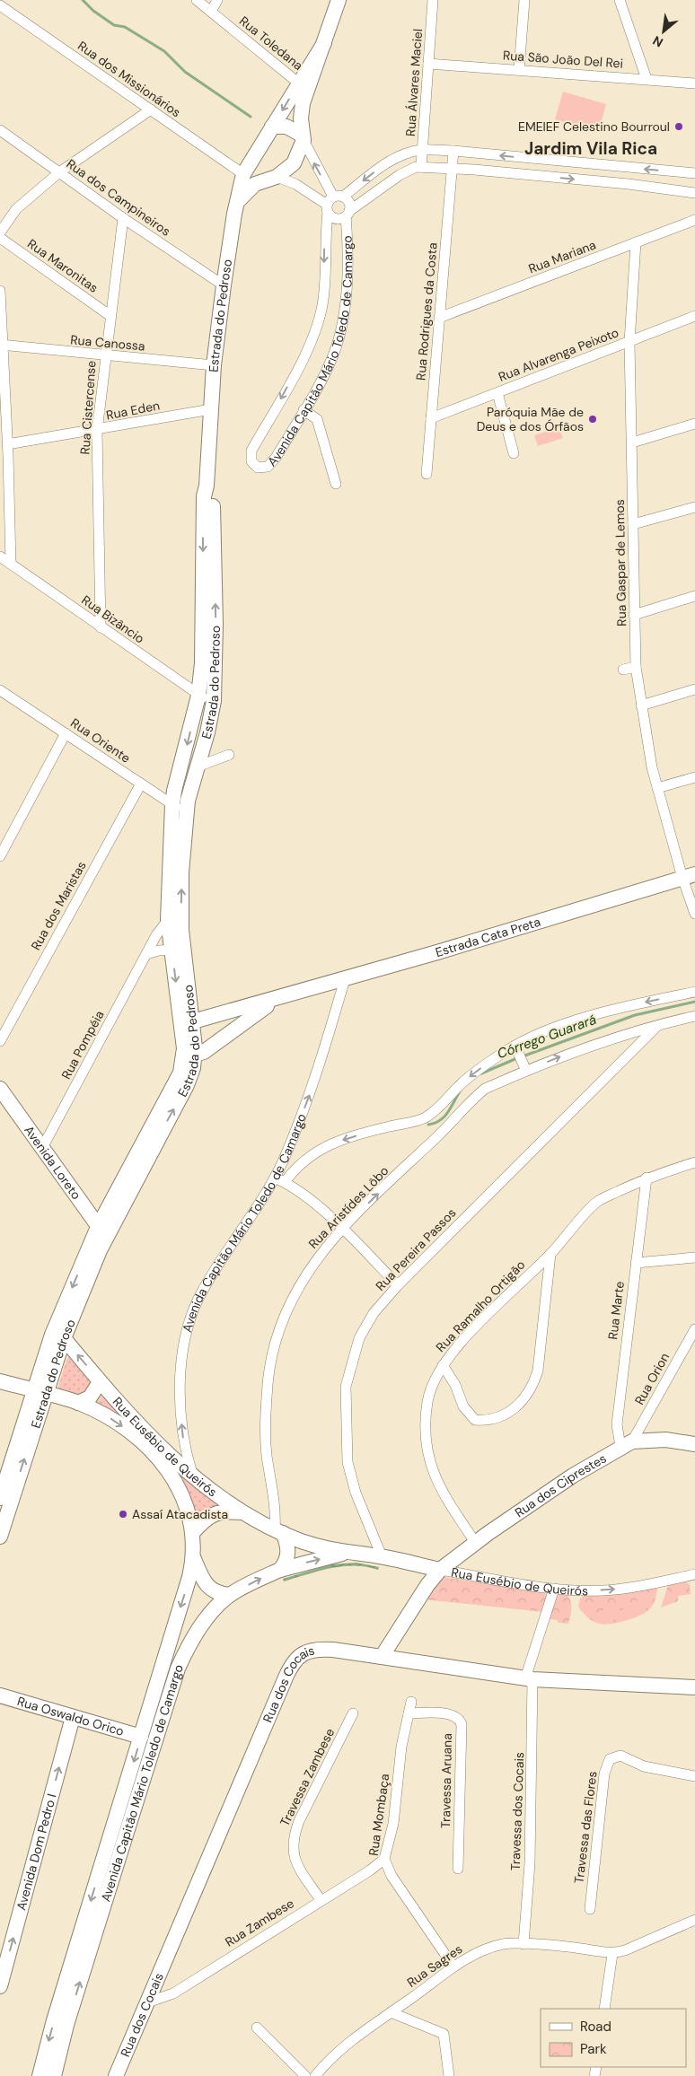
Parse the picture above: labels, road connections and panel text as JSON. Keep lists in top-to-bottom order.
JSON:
{
  "streets": {
    "main road": [
      "Estrada do Pedroso",
      "Avenida Capitão Mário Toledo de Camargo",
      "Estrada Cata Preta",
      "Avenida Loreto",
      "Rua Eusébio de Queirós",
      "Rua dos Ciprestes",
      "Rua dos Cocais",
      "Rua Oswaldo Orico",
      "Avenida Dom Pedro I"
    ],
    "street": [
      "Rua Toledana",
      "Rua São João Del Rei",
      "Rua dos Missionários",
      "Rua Álvares Maciel",
      "Rua dos Campineiros",
      "Rua Mariana",
      "Rua Maronitas",
      "Rua Rodrigues da Costa",
      "Rua Canossa",
      "Rua Alvarenga Peixoto",
      "Rua Cistercense",
      "Rua Eden",
      "Rua Gaspar de Lemos",
      "Rua Bizâncio",
      "Rua Oriente",
      "Rua dos Maristas",
      "Rua Pompéia",
      "Rua Aristídes Lôbo",
      "Rua Pereira Passos",
      "Rua Ramalho Ortigão",
      "Rua Marte",
      "Rua Orion",
      "Travessa Zambese",
      "Travessa Aruana",
      "Travessa dos Cocais",
      "Rua Mombaça",
      "Travessa das Flores",
      "Rua Zambese",
      "Rua Sagres"
    ]
  },
  "crossings": [
    ["Rua Toledana", "Estrada do Pedroso"],
    ["Rua São João Del Rei", "Rua Álvares Maciel"],
    ["Rua dos Missionários", "Estrada do Pedroso"],
    ["Rua dos Campineiros", "Estrada do Pedroso"],
    ["Rua dos Campineiros", "Rua Cistercense"],
    ["Rua Mariana", "Rua Rodrigues da Costa"],
    ["Rua Mariana", "Rua Gaspar de Lemos"],
    ["Rua Maronitas", "Rua Cistercense"],
    ["Rua Rodrigues da Costa", "Rua Alvarenga Peixoto"],
    ["Estrada do Pedroso", "Rua Canossa"],
    ["Estrada do Pedroso", "Rua Eden"],
    ["Estrada do Pedroso", "Rua Bizâncio"],
    ["Estrada do Pedroso", "Rua Oriente"],
    ["Estrada do Pedroso", "Estrada Cata Preta"],
    ["Estrada do Pedroso", "Rua Pompéia"],
    ["Estrada do Pedroso", "Avenida Loreto"],
    ["Estrada do Pedroso", "Rua Eusébio de Queirós"],
    ["Rua Canossa", "Rua Cistercense"],
    ["Avenida Capitão Mário Toledo de Camargo", "Estrada Cata Preta"],
    ["Avenida Capitão Mário Toledo de Camargo", "Rua Aristídes Lôbo"],
    ["Avenida Capitão Mário Toledo de Camargo", "Rua Eusébio de Queirós"],
    ["Avenida Capitão Mário Toledo de Camargo", "Rua Oswaldo Orico"],
    ["Rua Alvarenga Peixoto", "Rua Gaspar de Lemos"],
    ["Rua Cistercense", "Rua Eden"],
    ["Rua Cistercense", "Rua Bizâncio"],
    ["Rua Gaspar de Lemos", "Estrada Cata Preta"],
    ["Rua Oriente", "Rua dos Maristas"],
    ["Rua Pompéia", "Avenida Loreto"],
    ["Rua Aristídes Lôbo", "Rua Pereira Passos"],
    ["Rua Aristídes Lôbo", "Rua Eusébio de Queirós"],
    ["Rua Pereira Passos", "Rua Eusébio de Queirós"],
    ["Rua Ramalho Ortigão", "Rua Marte"],
    ["Rua Ramalho Ortigão", "Rua dos Ciprestes"],
    ["Rua Marte", "Rua Orion"],
    ["Rua Marte", "Rua dos Ciprestes"],
    ["Rua Orion", "Rua dos Ciprestes"],
    ["Rua Eusébio de Queirós", "Rua dos Ciprestes"],
    ["Rua Eusébio de Queirós", "Travessa dos Cocais"],
    ["Rua dos Ciprestes", "Rua dos Cocais"],
    ["Rua dos Cocais", "Travessa dos Cocais"],
    ["Rua dos Cocais", "Rua Zambese"],
    ["Rua Oswaldo Orico", "Avenida Dom Pedro I"],
    ["Travessa Zambese", "Rua Zambese"],
    ["Travessa Aruana", "Rua Mombaça"],
    ["Travessa dos Cocais", "Rua Sagres"],
    ["Rua Mombaça", "Rua Zambese"],
    ["Rua Mombaça", "Rua Sagres"]
  ],
  "one_way": ["Avenida Dom Pedro I"],
  "districts": ["Jardim Vila Rica"],
  "water": ["Córrego Guarará"],
  "places": ["EMEIEF Celestino Bourroul", "Paróquia Mãe de Deus e dos Órfãos", "Assaí Atacadista"],
  "legend": ["Road", "Park"],
  "north": "bottom left"
}
